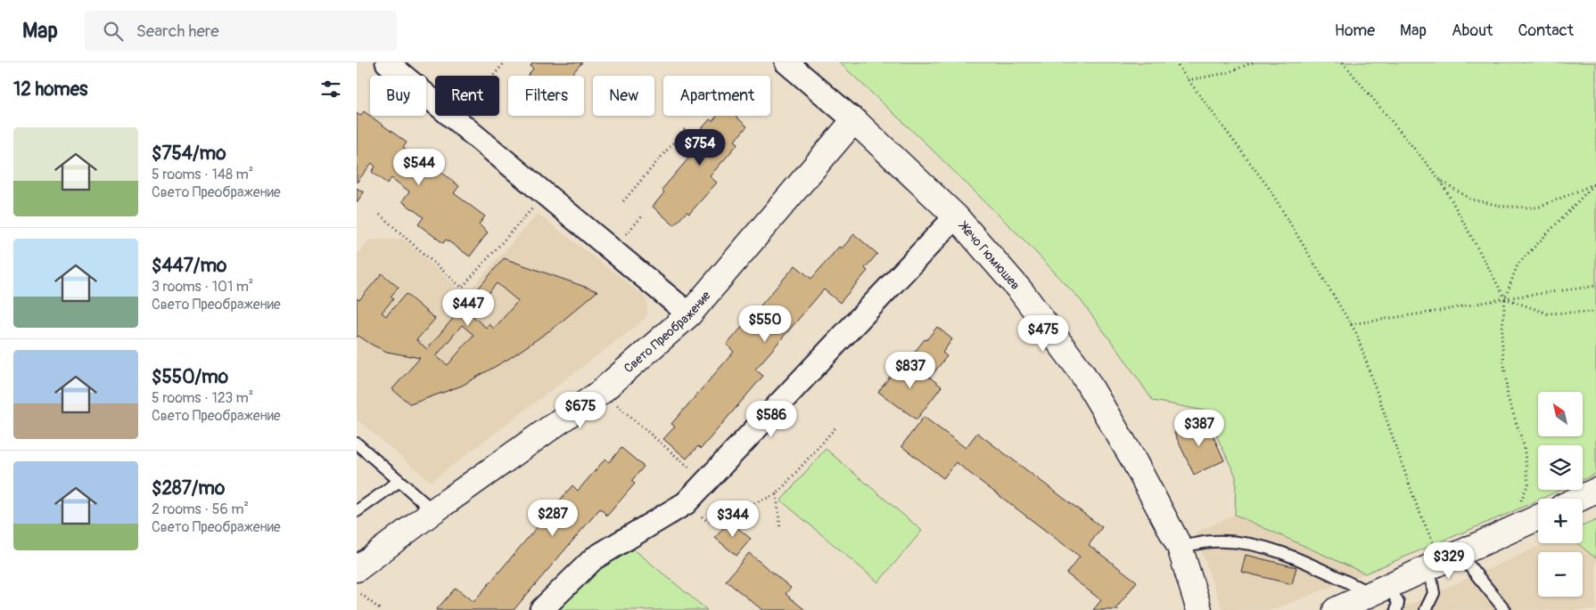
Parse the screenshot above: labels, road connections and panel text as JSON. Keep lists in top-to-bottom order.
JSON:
{
  "streets": {
    "street": ["Жечо Гюмюшев", "Свето Преображение"]
  },
  "crossings": [
    ["Жечо Гюмюшев", "Свето Преображение"]
  ],
  "north": "top left",
  "page": {
    "header": "Map",
    "search": "Search here",
    "nav": [
      "Home",
      "Map",
      "About",
      "Contact"
    ],
    "heading": "12 homes",
    "chip": [
      "Buy",
      "Rent",
      "Filters",
      "New",
      "Apartment"
    ],
    "list": [
      {
        "name": "$754/mo",
        "note": "5 rooms · 148 m² · Свето Преображение"
      },
      {
        "name": "$447/mo",
        "note": "3 rooms · 101 m² · Свето Преображение"
      },
      {
        "name": "$550/mo",
        "note": "5 rooms · 123 m² · Свето Преображение"
      },
      {
        "name": "$287/mo",
        "note": "2 rooms · 56 m² · Свето Преображение"
      }
    ],
    "price": [
      "$754",
      "$544",
      "$447",
      "$550",
      "$475",
      "$837",
      "$675",
      "$586",
      "$387",
      "$287",
      "$344",
      "$329"
    ],
    "map_buttons": ["+", "−"]
  }
}
